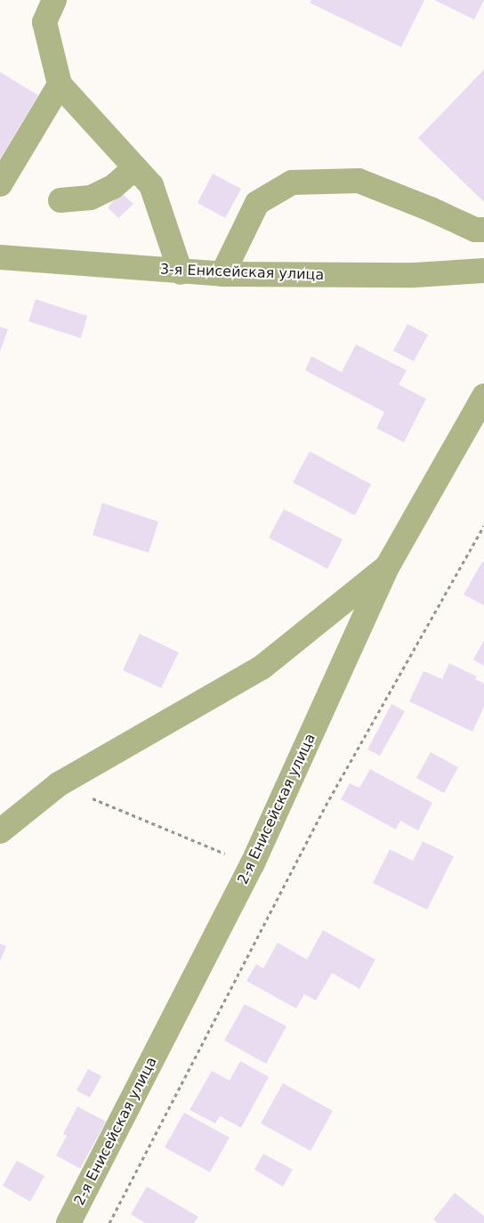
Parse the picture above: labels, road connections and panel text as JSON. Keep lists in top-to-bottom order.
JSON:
{
  "streets": {
    "street": ["3-я Енисейская улица", "2-я Енисейская улица"]
  }
}
